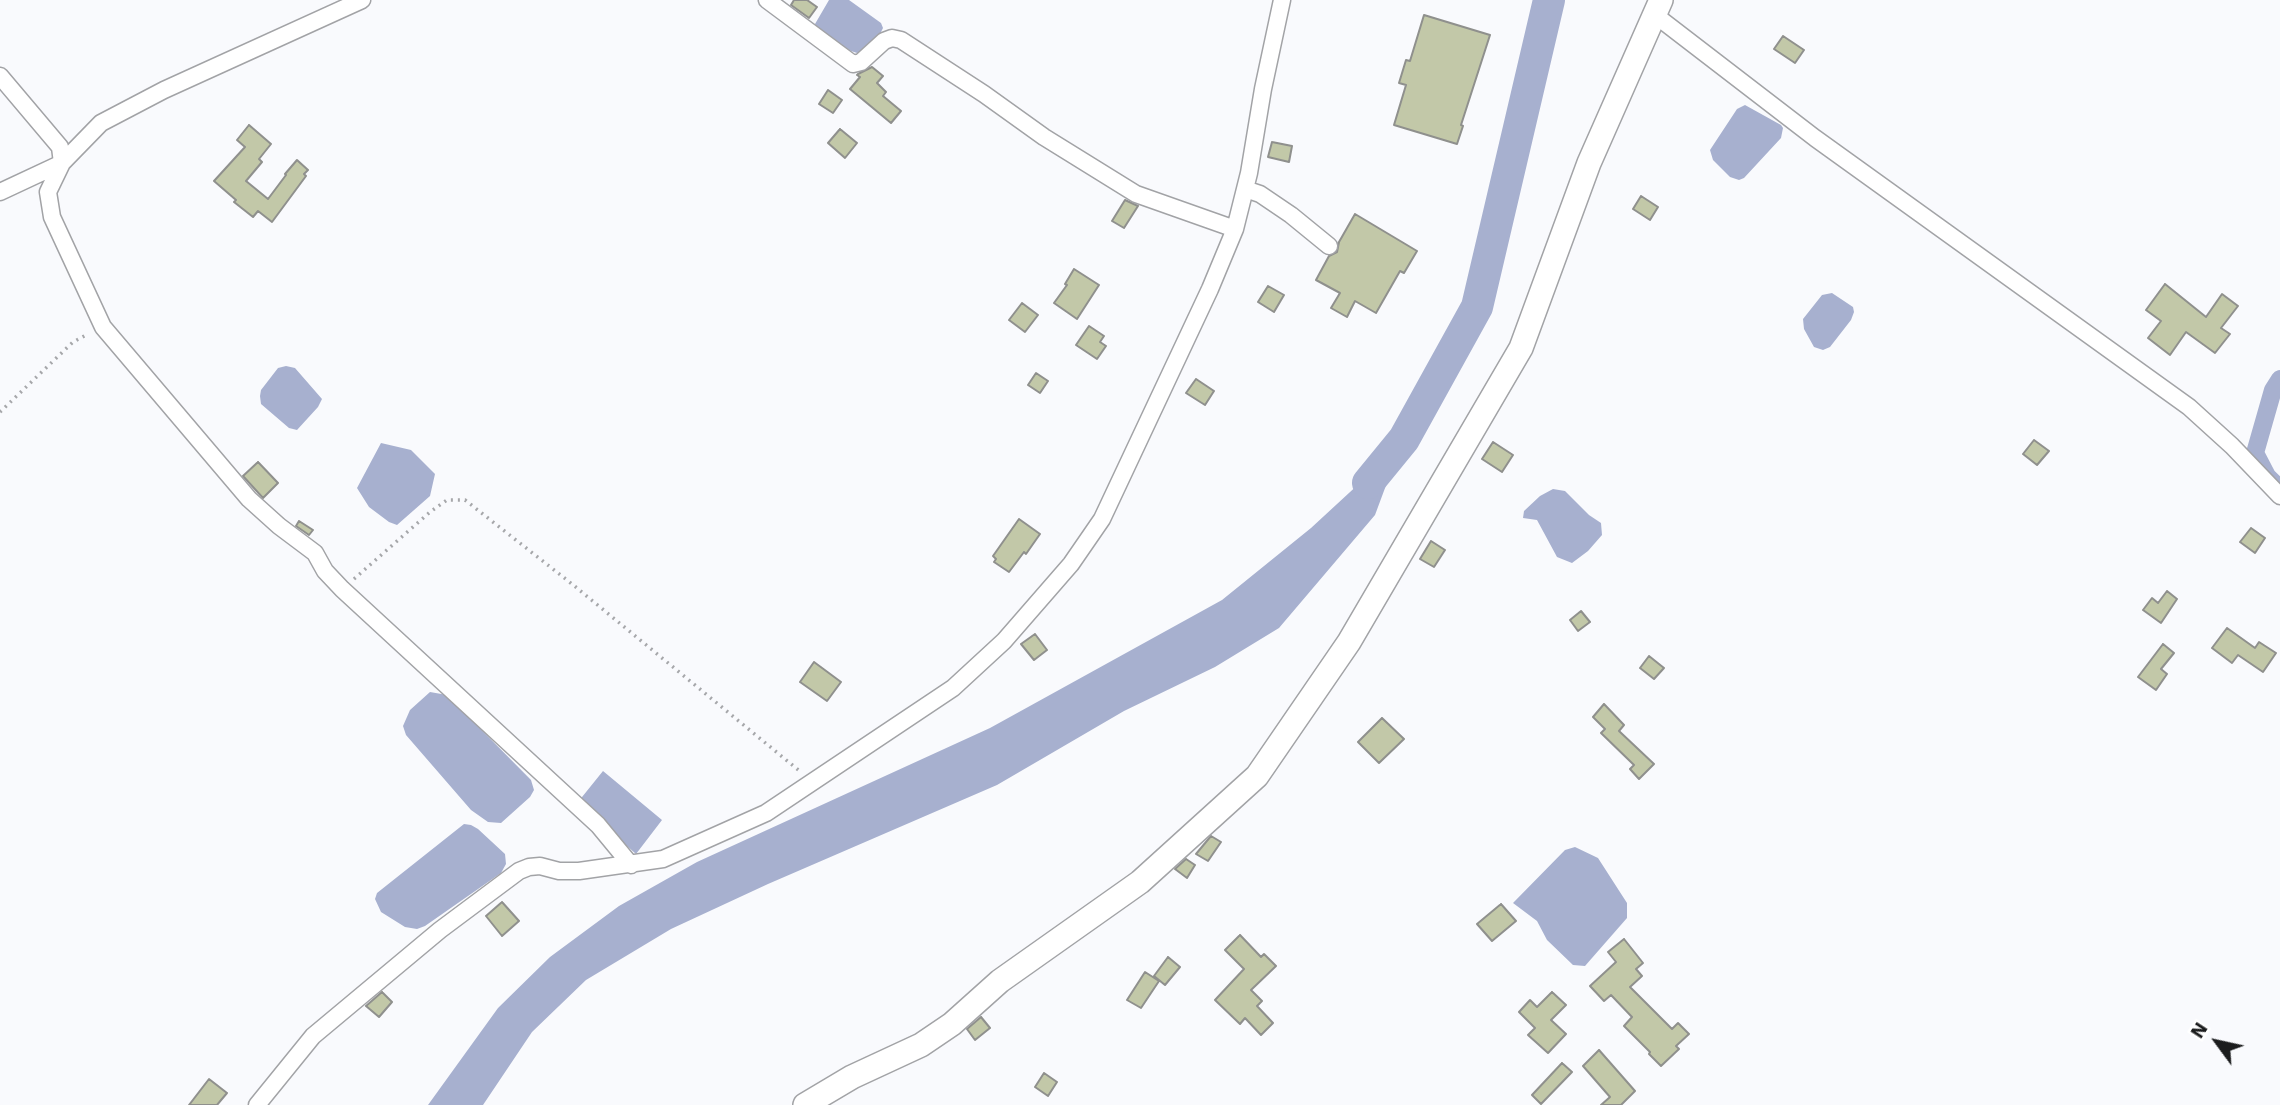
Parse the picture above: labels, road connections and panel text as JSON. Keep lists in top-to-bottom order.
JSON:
{
  "north": "top left"
}
